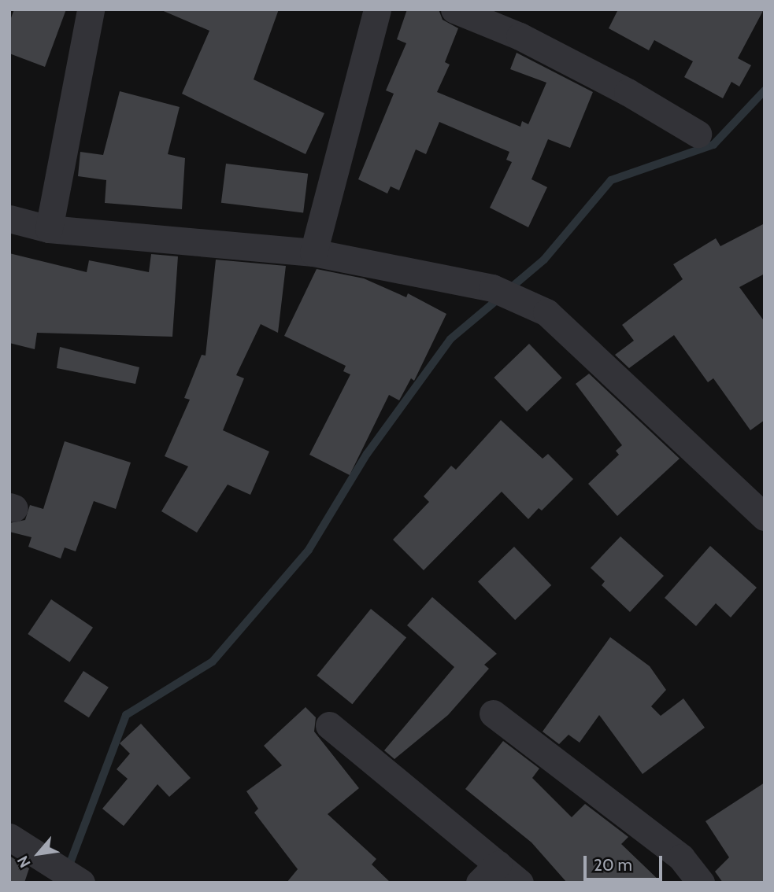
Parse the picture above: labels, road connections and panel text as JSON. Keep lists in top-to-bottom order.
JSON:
{
  "scale_bar": "20 m",
  "north": "bottom left"
}
